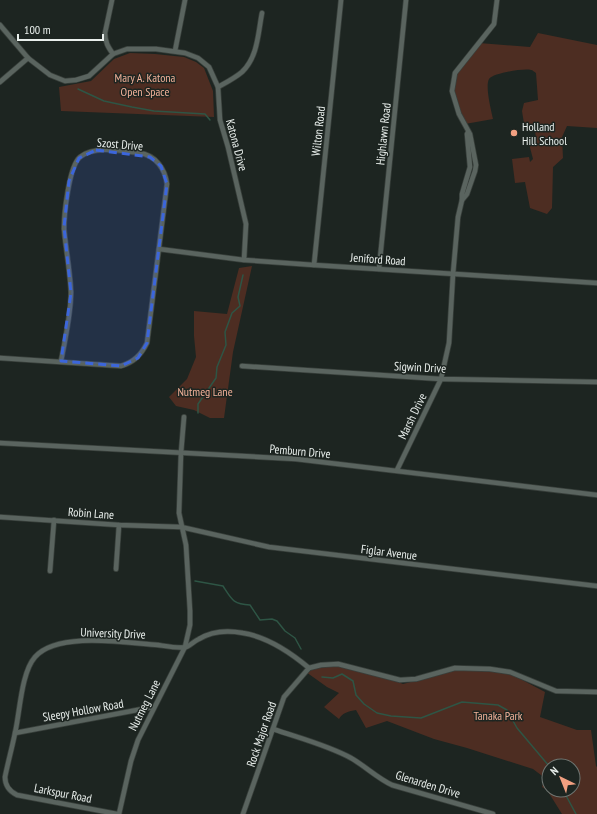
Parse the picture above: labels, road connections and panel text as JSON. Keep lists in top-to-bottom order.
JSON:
{
  "streets": {
    "street": [
      "Wilton Road",
      "Highlawn Road",
      "Szost Drive",
      "Katona Drive",
      "Jeniford Road",
      "Sigwin Drive",
      "Marsh Drive",
      "Pemburn Drive",
      "Robin Lane",
      "Figlar Avenue",
      "University Drive",
      "Nutmeg Lane",
      "Sleepy Hollow Road",
      "Rock Major Road",
      "Glenarden Drive",
      "Larkspur Road"
    ]
  },
  "crossings": [
    ["Wilton Road", "Jeniford Road"],
    ["Highlawn Road", "Jeniford Road"],
    ["Szost Drive", "Jeniford Road"],
    ["Katona Drive", "Jeniford Road"],
    ["Jeniford Road", "Marsh Drive"],
    ["Sigwin Drive", "Marsh Drive"],
    ["Marsh Drive", "Pemburn Drive"],
    ["Pemburn Drive", "Nutmeg Lane"],
    ["Robin Lane", "Figlar Avenue"],
    ["Robin Lane", "Nutmeg Lane"],
    ["Figlar Avenue", "Nutmeg Lane"],
    ["University Drive", "Nutmeg Lane"],
    ["University Drive", "Sleepy Hollow Road"],
    ["University Drive", "Larkspur Road"],
    ["Nutmeg Lane", "Sleepy Hollow Road"],
    ["Nutmeg Lane", "Larkspur Road"],
    ["Rock Major Road", "Glenarden Drive"]
  ],
  "parks": ["Mary A. Katona Open Space", "Nutmeg Lane", "Tanaka Park"],
  "places": ["Holland Hill School"],
  "scale_bar": "100 m",
  "north": "top left"
}
